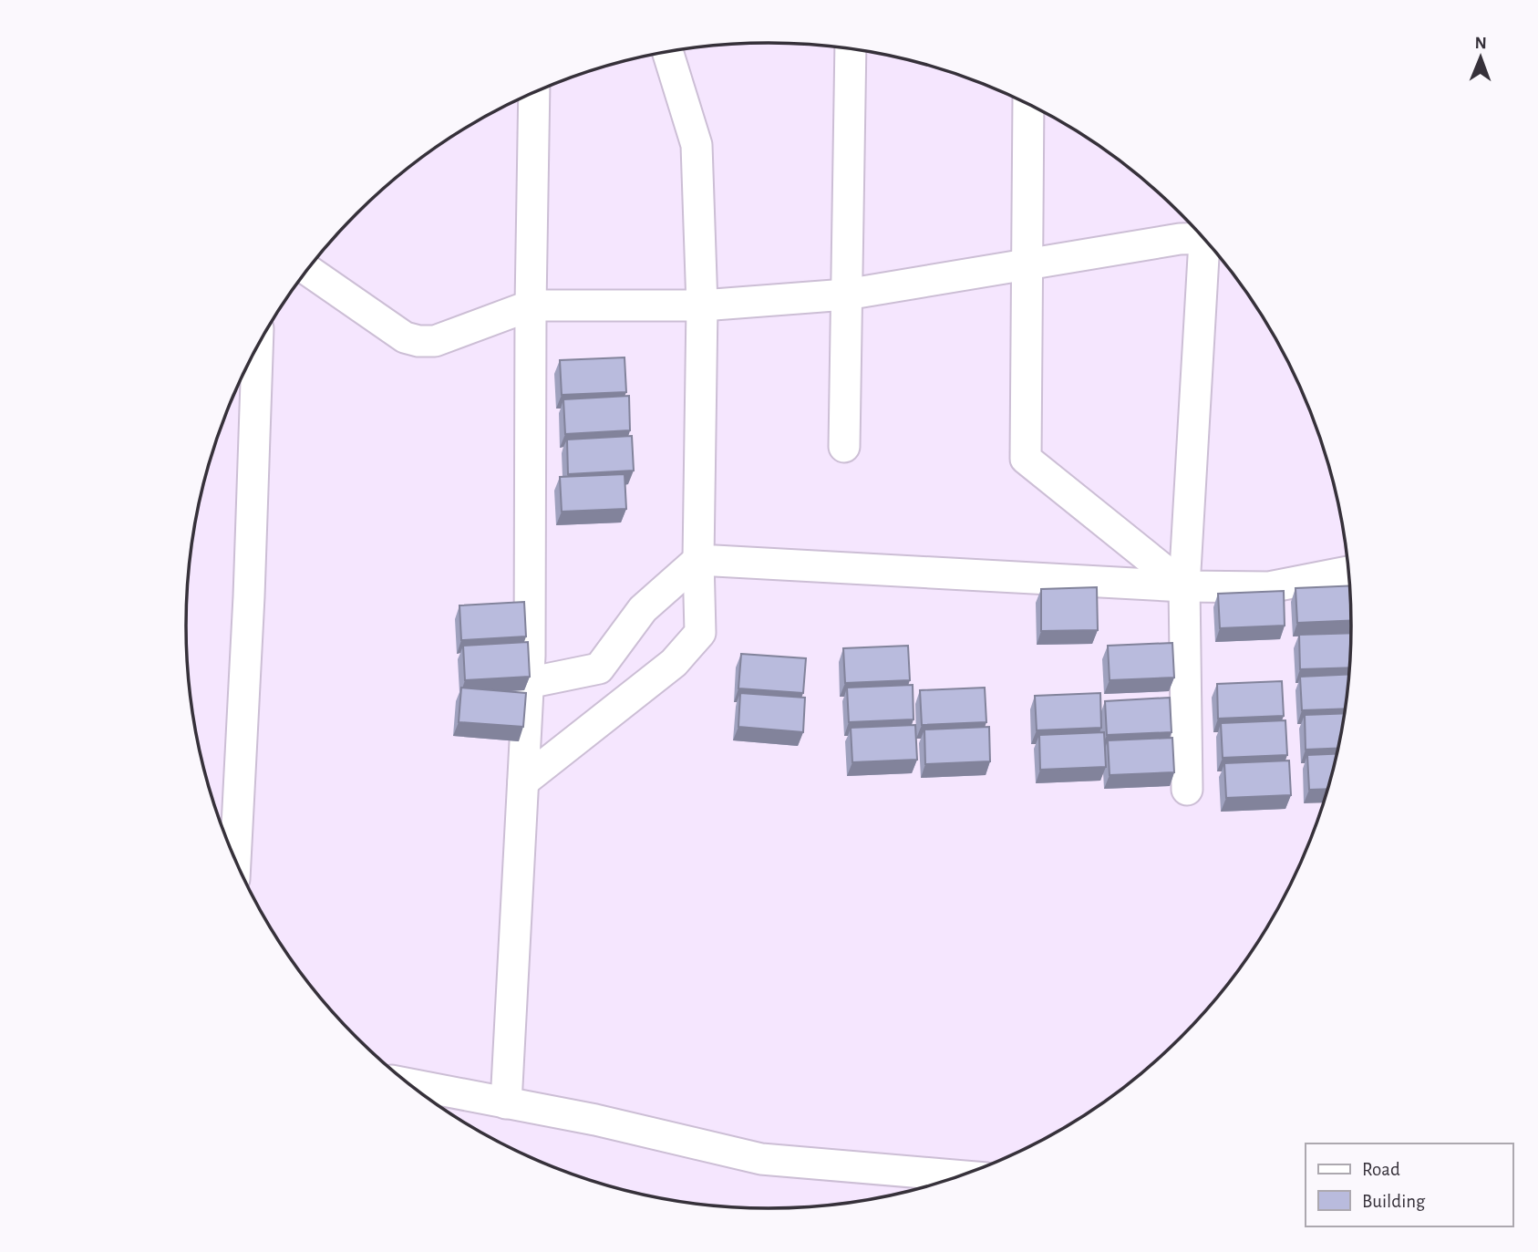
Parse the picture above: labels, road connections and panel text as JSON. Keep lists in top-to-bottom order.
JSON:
{
  "legend": ["Road", "Building"],
  "north": "top"
}
